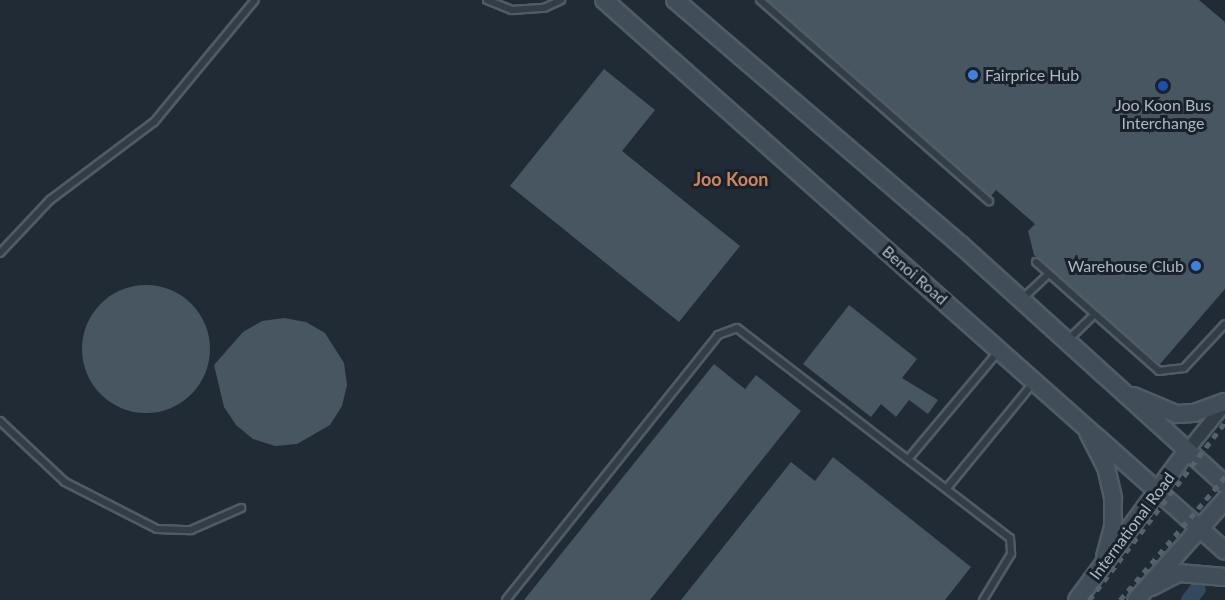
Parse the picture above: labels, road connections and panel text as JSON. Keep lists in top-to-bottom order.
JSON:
{
  "streets": {
    "main road": ["Benoi Road", "International Road"]
  },
  "crossings": [
    ["Benoi Road", "International Road"]
  ],
  "districts": ["Joo Koon"],
  "places": ["Fairprice Hub", "Joo Koon Bus Interchange", "Warehouse Club"]
}
